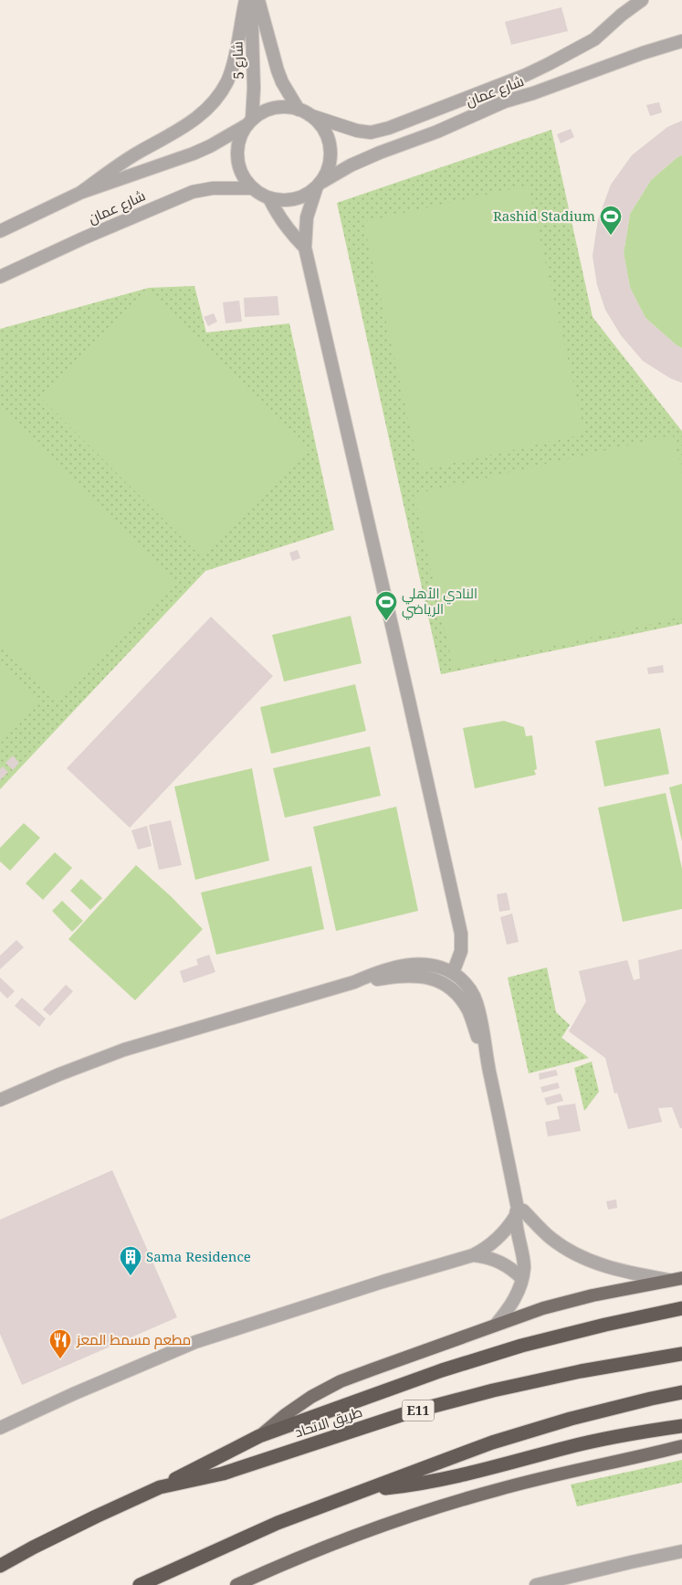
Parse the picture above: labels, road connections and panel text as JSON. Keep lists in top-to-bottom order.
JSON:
{
  "streets": {
    "highway": ["E11", "طريق الاتحاد"],
    "street": ["شارع 5", "شارع عمان"]
  },
  "crossings": [
    ["شارع 5", "شارع عمان"]
  ],
  "places": {
    "sports": ["Rashid Stadium", "النادي الأهلي الرياضي"],
    "building": ["Sama Residence"],
    "restaurant": ["مطعم مسمط المعز"]
  }
}
